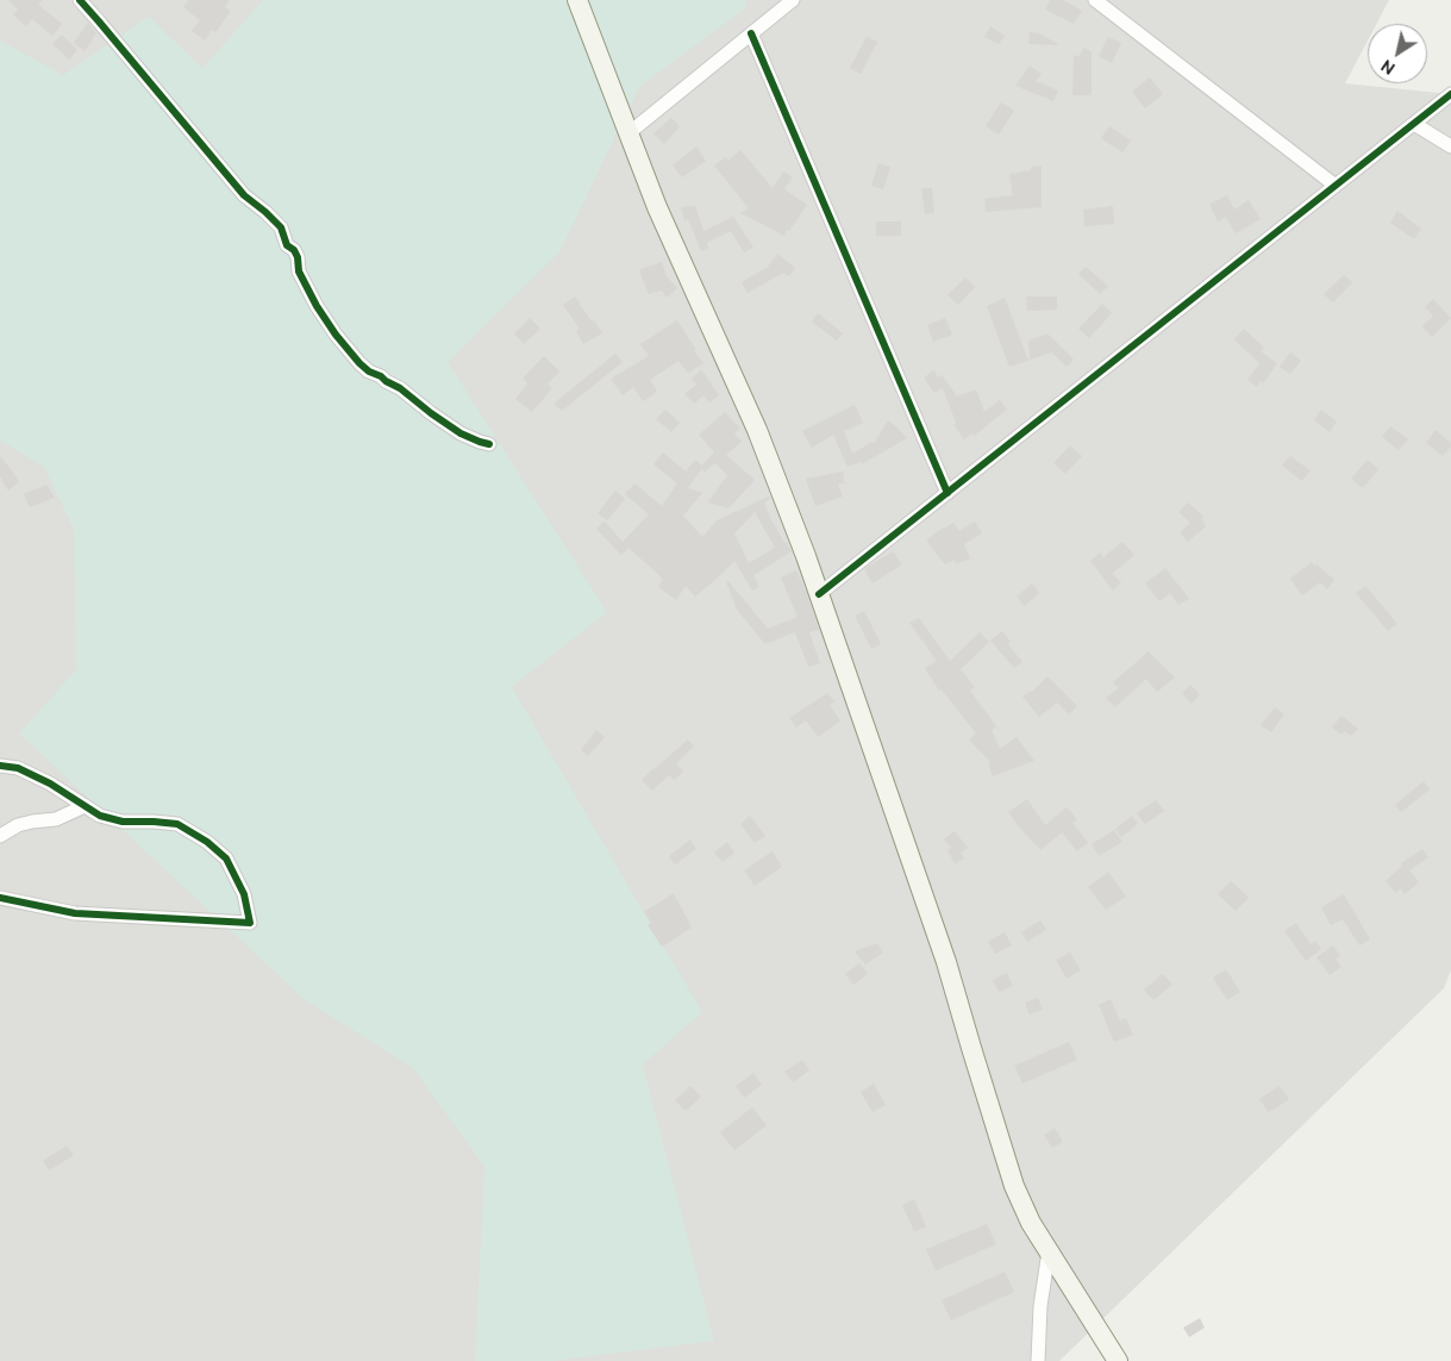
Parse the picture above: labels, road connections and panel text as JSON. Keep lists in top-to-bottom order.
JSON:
{
  "north": "bottom left"
}
